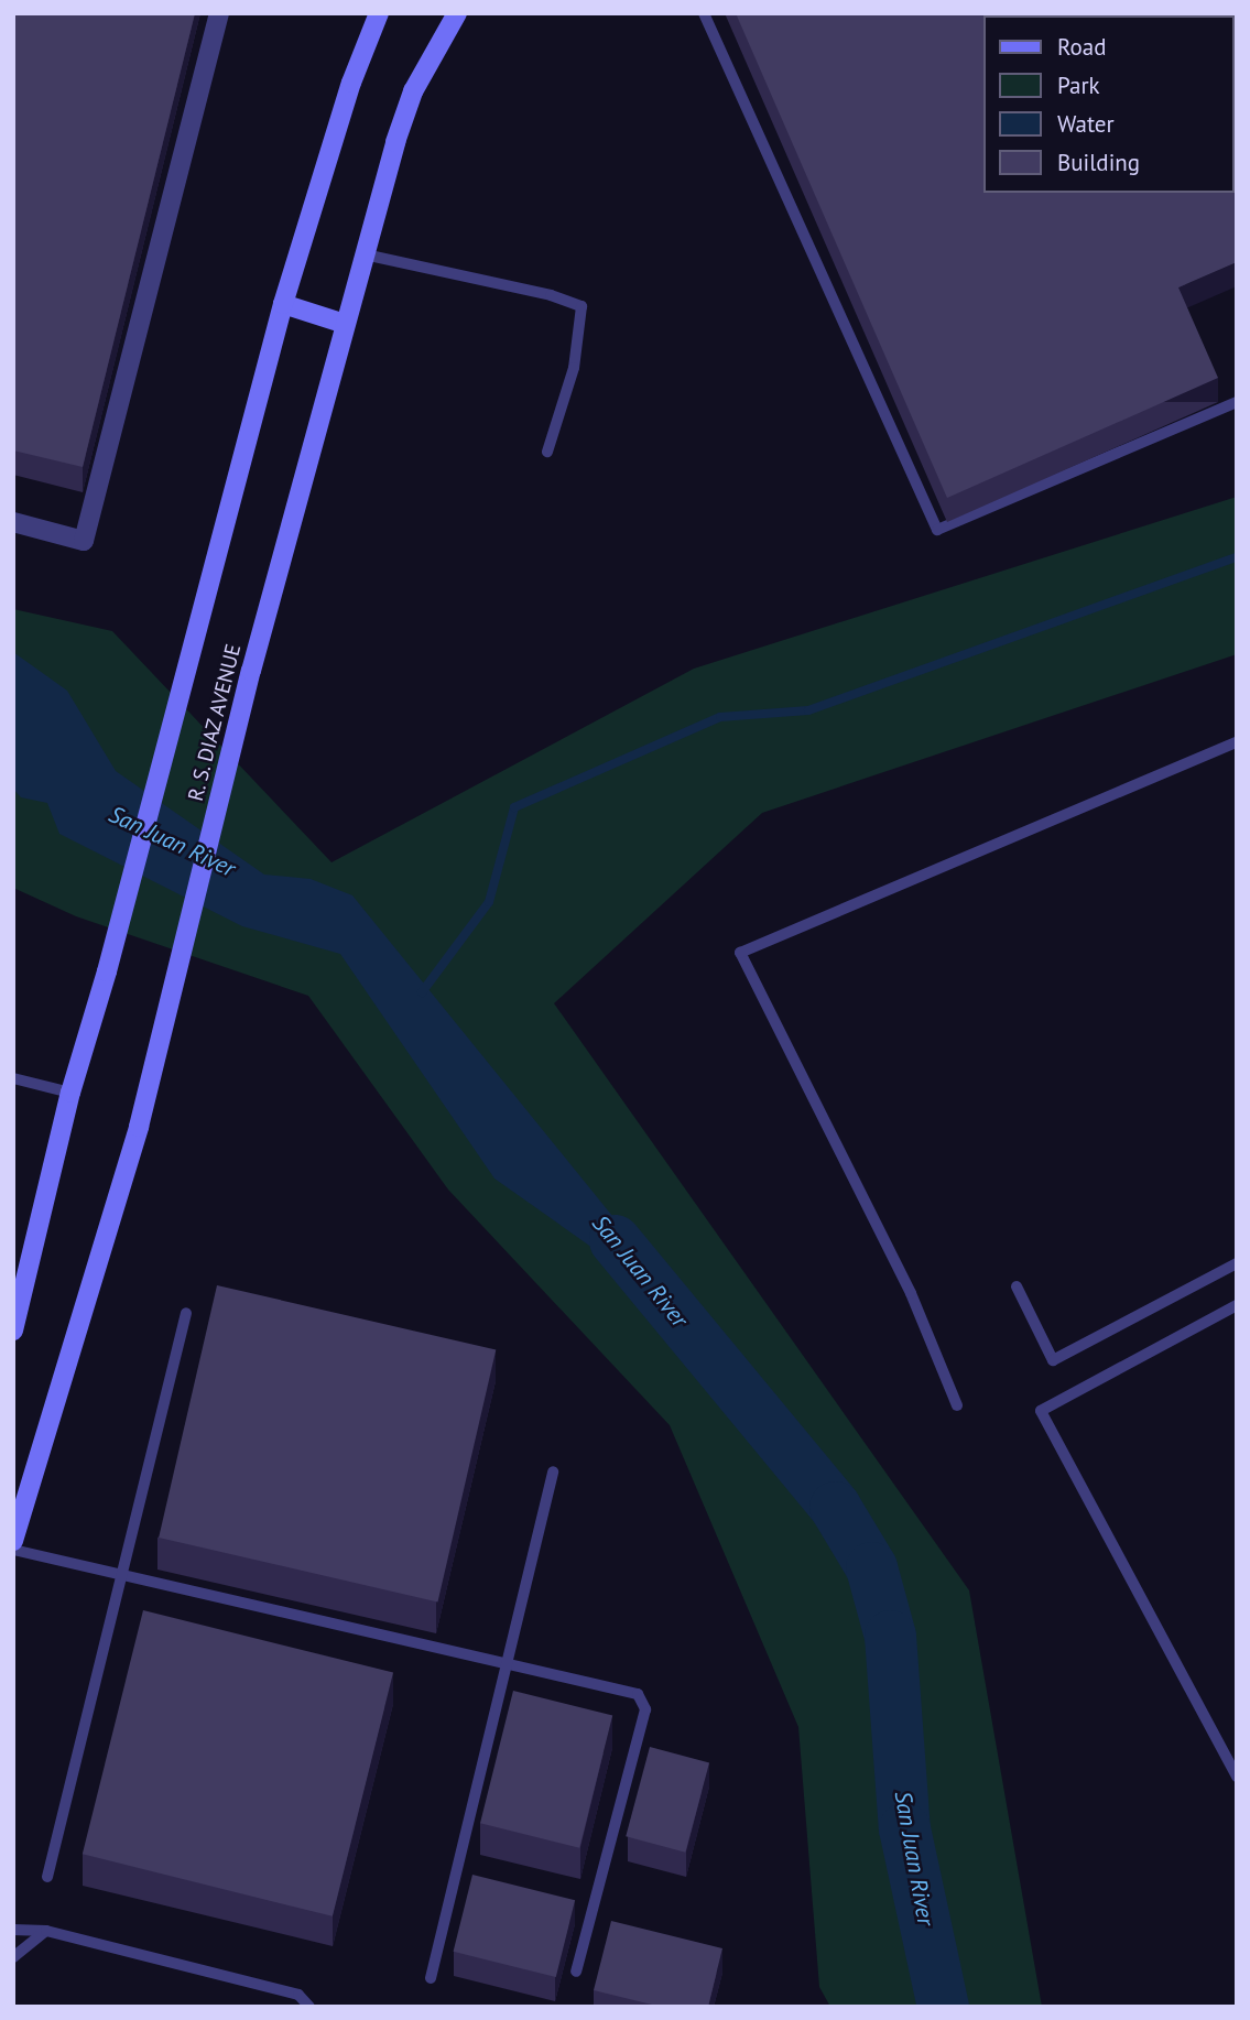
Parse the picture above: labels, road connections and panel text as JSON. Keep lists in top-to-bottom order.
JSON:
{
  "streets": {
    "street": ["R. S. DIAZ AVENUE"]
  },
  "water": ["San Juan River"],
  "legend": [
    "Road",
    "Park",
    "Water",
    "Building"
  ]
}
